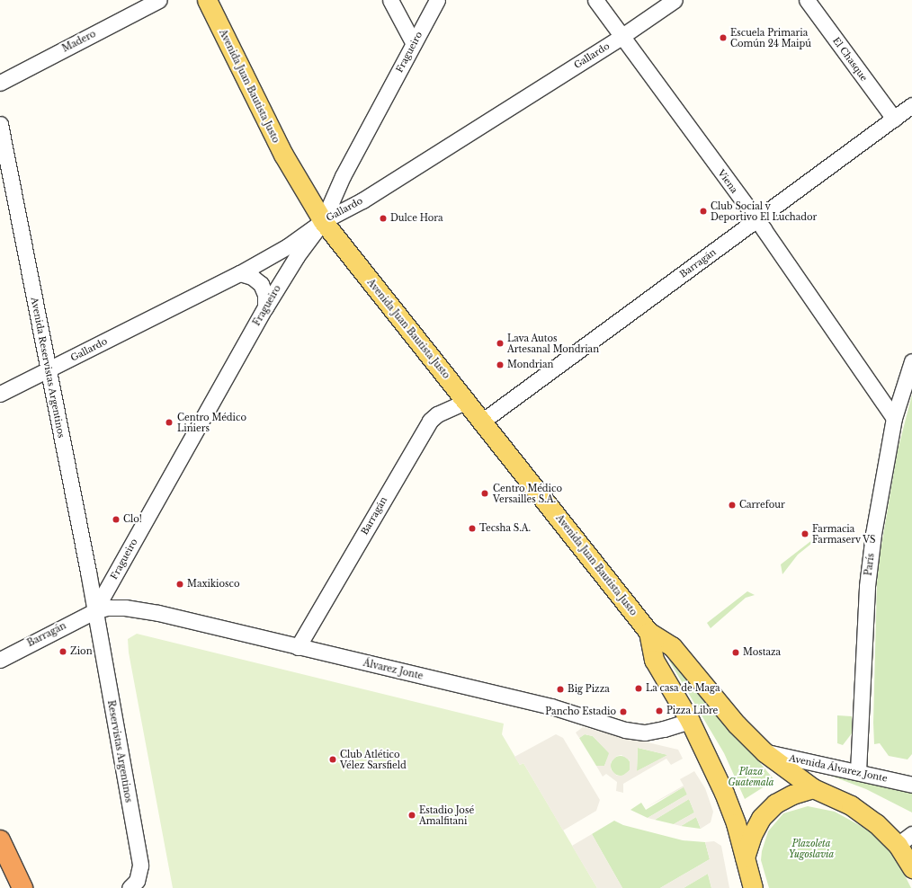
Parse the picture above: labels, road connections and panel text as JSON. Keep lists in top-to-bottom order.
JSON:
{
  "streets": {
    "main road": ["Avenida Juan Bautista Justo"],
    "street": [
      "Madero",
      "Fragueiro",
      "Gallardo",
      "El Chasque",
      "Viena",
      "Barragán",
      "Avenida Reservistas Argentinos",
      "París",
      "Álvarez Jonte",
      "Reservistas Argentinos",
      "Avenida Álvarez Jonte"
    ]
  },
  "crossings": [
    ["Fragueiro", "Gallardo"],
    ["Fragueiro", "Avenida Juan Bautista Justo"],
    ["Fragueiro", "Barragán"],
    ["Fragueiro", "Avenida Reservistas Argentinos"],
    ["Fragueiro", "Álvarez Jonte"],
    ["Fragueiro", "Reservistas Argentinos"],
    ["Gallardo", "Avenida Juan Bautista Justo"],
    ["Gallardo", "Viena"],
    ["Gallardo", "Avenida Reservistas Argentinos"],
    ["El Chasque", "Barragán"],
    ["Avenida Juan Bautista Justo", "Barragán"],
    ["Avenida Juan Bautista Justo", "Álvarez Jonte"],
    ["Avenida Juan Bautista Justo", "Avenida Álvarez Jonte"],
    ["Viena", "Barragán"],
    ["Viena", "París"],
    ["Barragán", "Avenida Reservistas Argentinos"],
    ["Barragán", "Álvarez Jonte"],
    ["Barragán", "Reservistas Argentinos"],
    ["Avenida Reservistas Argentinos", "Álvarez Jonte"],
    ["Avenida Reservistas Argentinos", "Reservistas Argentinos"],
    ["París", "Avenida Álvarez Jonte"],
    ["Álvarez Jonte", "Reservistas Argentinos"]
  ],
  "parks": ["Plaza Guatemala", "Plazoleta Yugoslavia"],
  "places": [
    "Escuela Primaria Común 24 Maipú",
    "Club Social y Deportivo El Luchador",
    "Dulce Hora",
    "Lava Autos Artesanal Mondrian",
    "Mondrian",
    "Centro Médico Liniers",
    "Centro Médico Versailles S.A.",
    "Carrefour",
    "Clo!",
    "Tecsha S.A.",
    "Farmacia Farmaserv VS",
    "Maxikiosco",
    "Zion",
    "Mostaza",
    "La casa de Maga",
    "Big Pizza",
    "Pizza Libre",
    "Pancho Estadio",
    "Club Atlético Vélez Sarsfield",
    "Estadio José Amalfitani"
  ]
}
